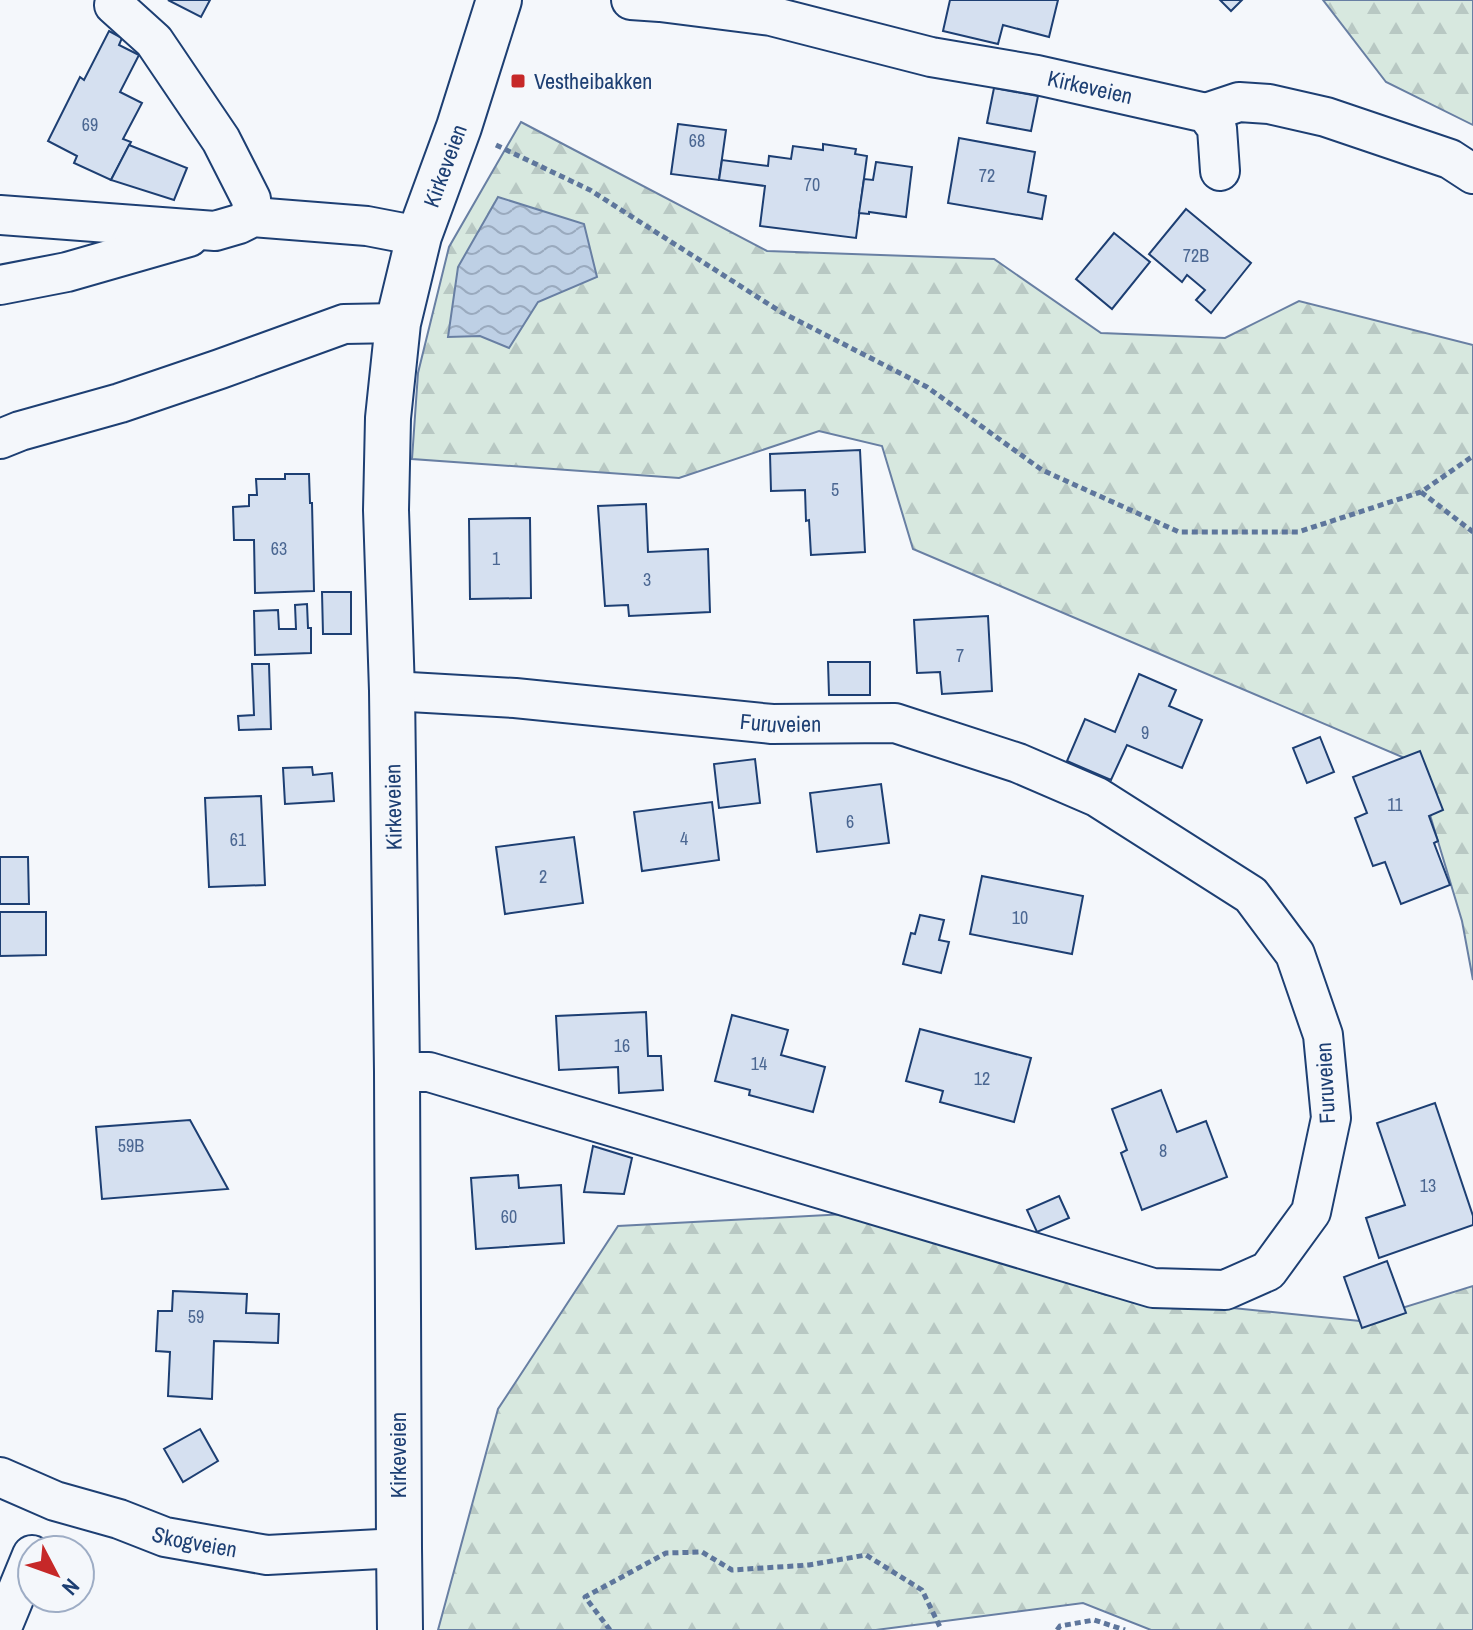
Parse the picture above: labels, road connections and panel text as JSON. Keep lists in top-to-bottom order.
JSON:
{
  "streets": {
    "main road": ["Kirkeveien"],
    "street": ["Furuveien", "Skogveien"]
  },
  "crossings": [
    ["Kirkeveien", "Furuveien"],
    ["Kirkeveien", "Skogveien"]
  ],
  "places": {
    "transit": ["Vestheibakken"]
  },
  "house_numbers": [
    "69",
    "68",
    "72",
    "70",
    "72B",
    "5",
    "63",
    "1",
    "3",
    "7",
    "9",
    "11",
    "6",
    "4",
    "61",
    "2",
    "10",
    "16",
    "14",
    "12",
    "59B",
    "8",
    "13",
    "60",
    "59"
  ],
  "north": "bottom right"
}
